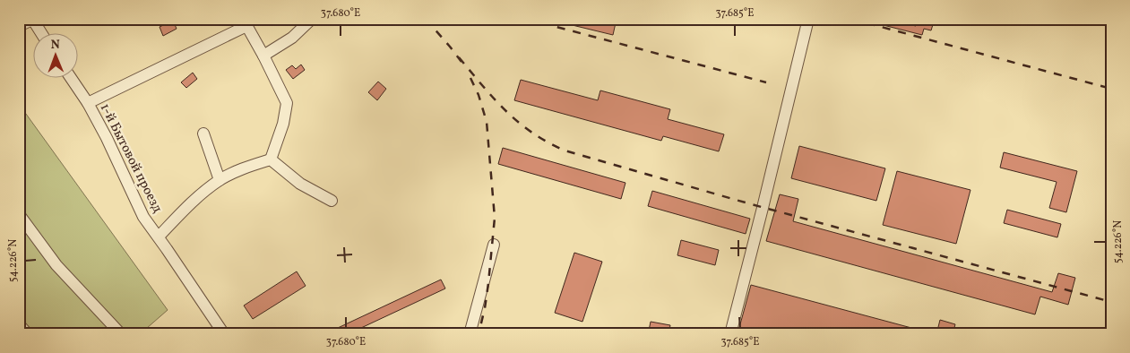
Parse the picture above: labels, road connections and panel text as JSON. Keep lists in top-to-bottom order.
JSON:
{
  "streets": {
    "street": ["1-й Бытовой проезд"]
  },
  "north": "top",
  "coordinates": ["37.680°E", "37.685°E", "54.226°N"]
}
